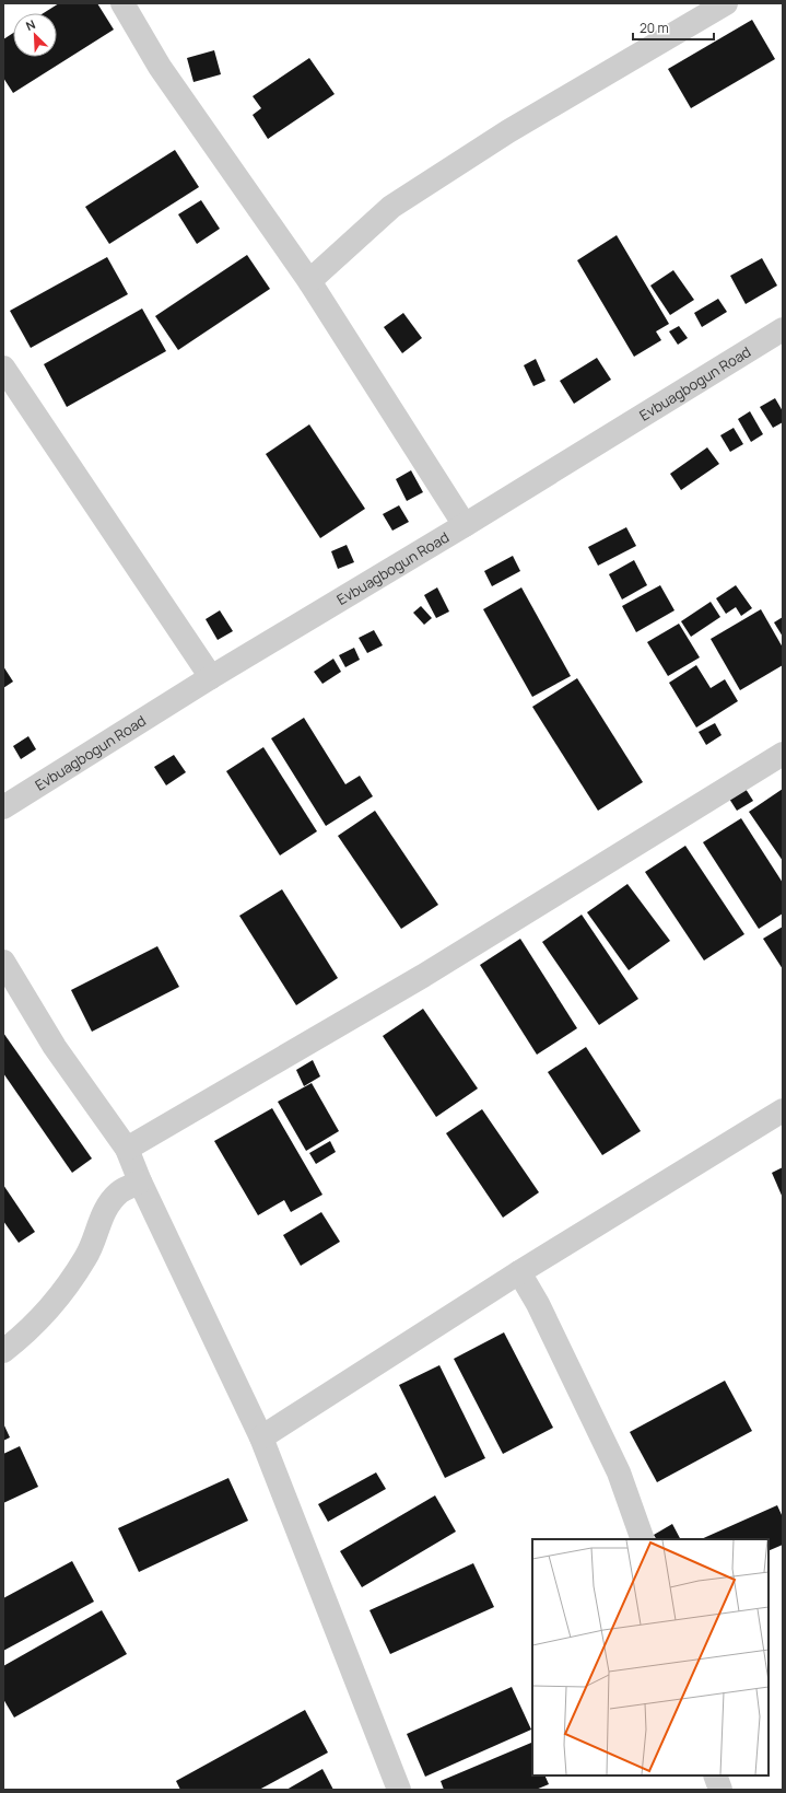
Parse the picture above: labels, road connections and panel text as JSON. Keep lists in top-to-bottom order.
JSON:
{
  "streets": {
    "street": ["Evbuagbogun Road"]
  },
  "scale_bar": "20 m",
  "north": "top left"
}
